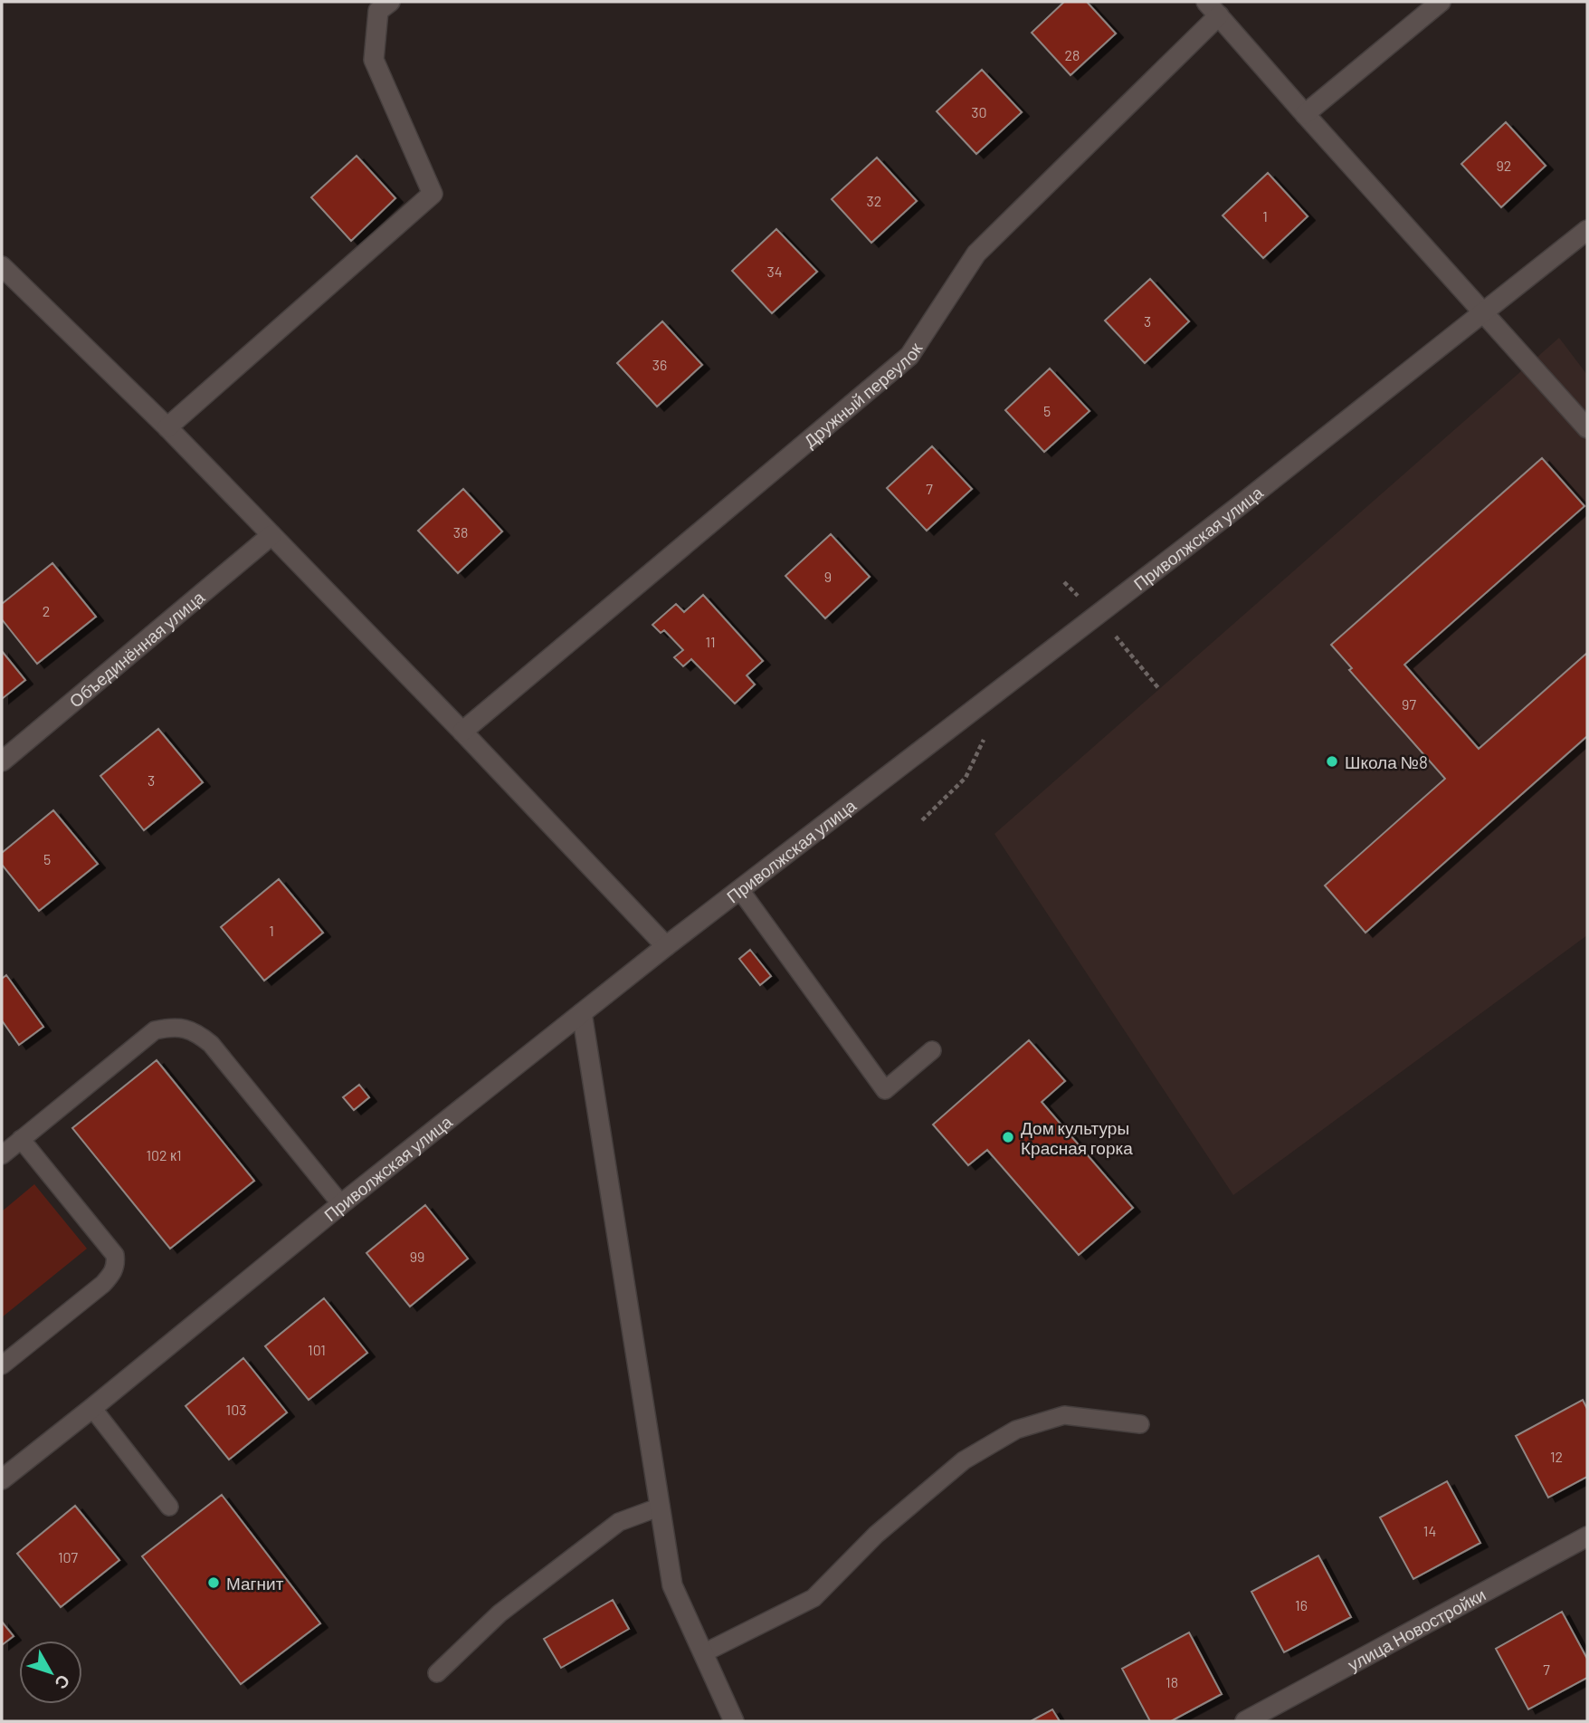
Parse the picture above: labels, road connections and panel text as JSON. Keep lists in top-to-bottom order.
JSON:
{
  "streets": {
    "street": [
      "Дружный переулок",
      "Приволжская улица",
      "Объединённая улица",
      "улица Новостройки"
    ]
  },
  "places": ["Школа №8", "Дом культуры Красная горка", "Магнит"],
  "house_numbers": [
    "28",
    "30",
    "92",
    "32",
    "1",
    "34",
    "3",
    "36",
    "5",
    "7",
    "38",
    "9",
    "2",
    "11",
    "97",
    "3",
    "5",
    "1",
    "102 к1",
    "99",
    "101",
    "103",
    "12",
    "14",
    "107",
    "16",
    "7",
    "18"
  ],
  "north": "bottom right"
}
